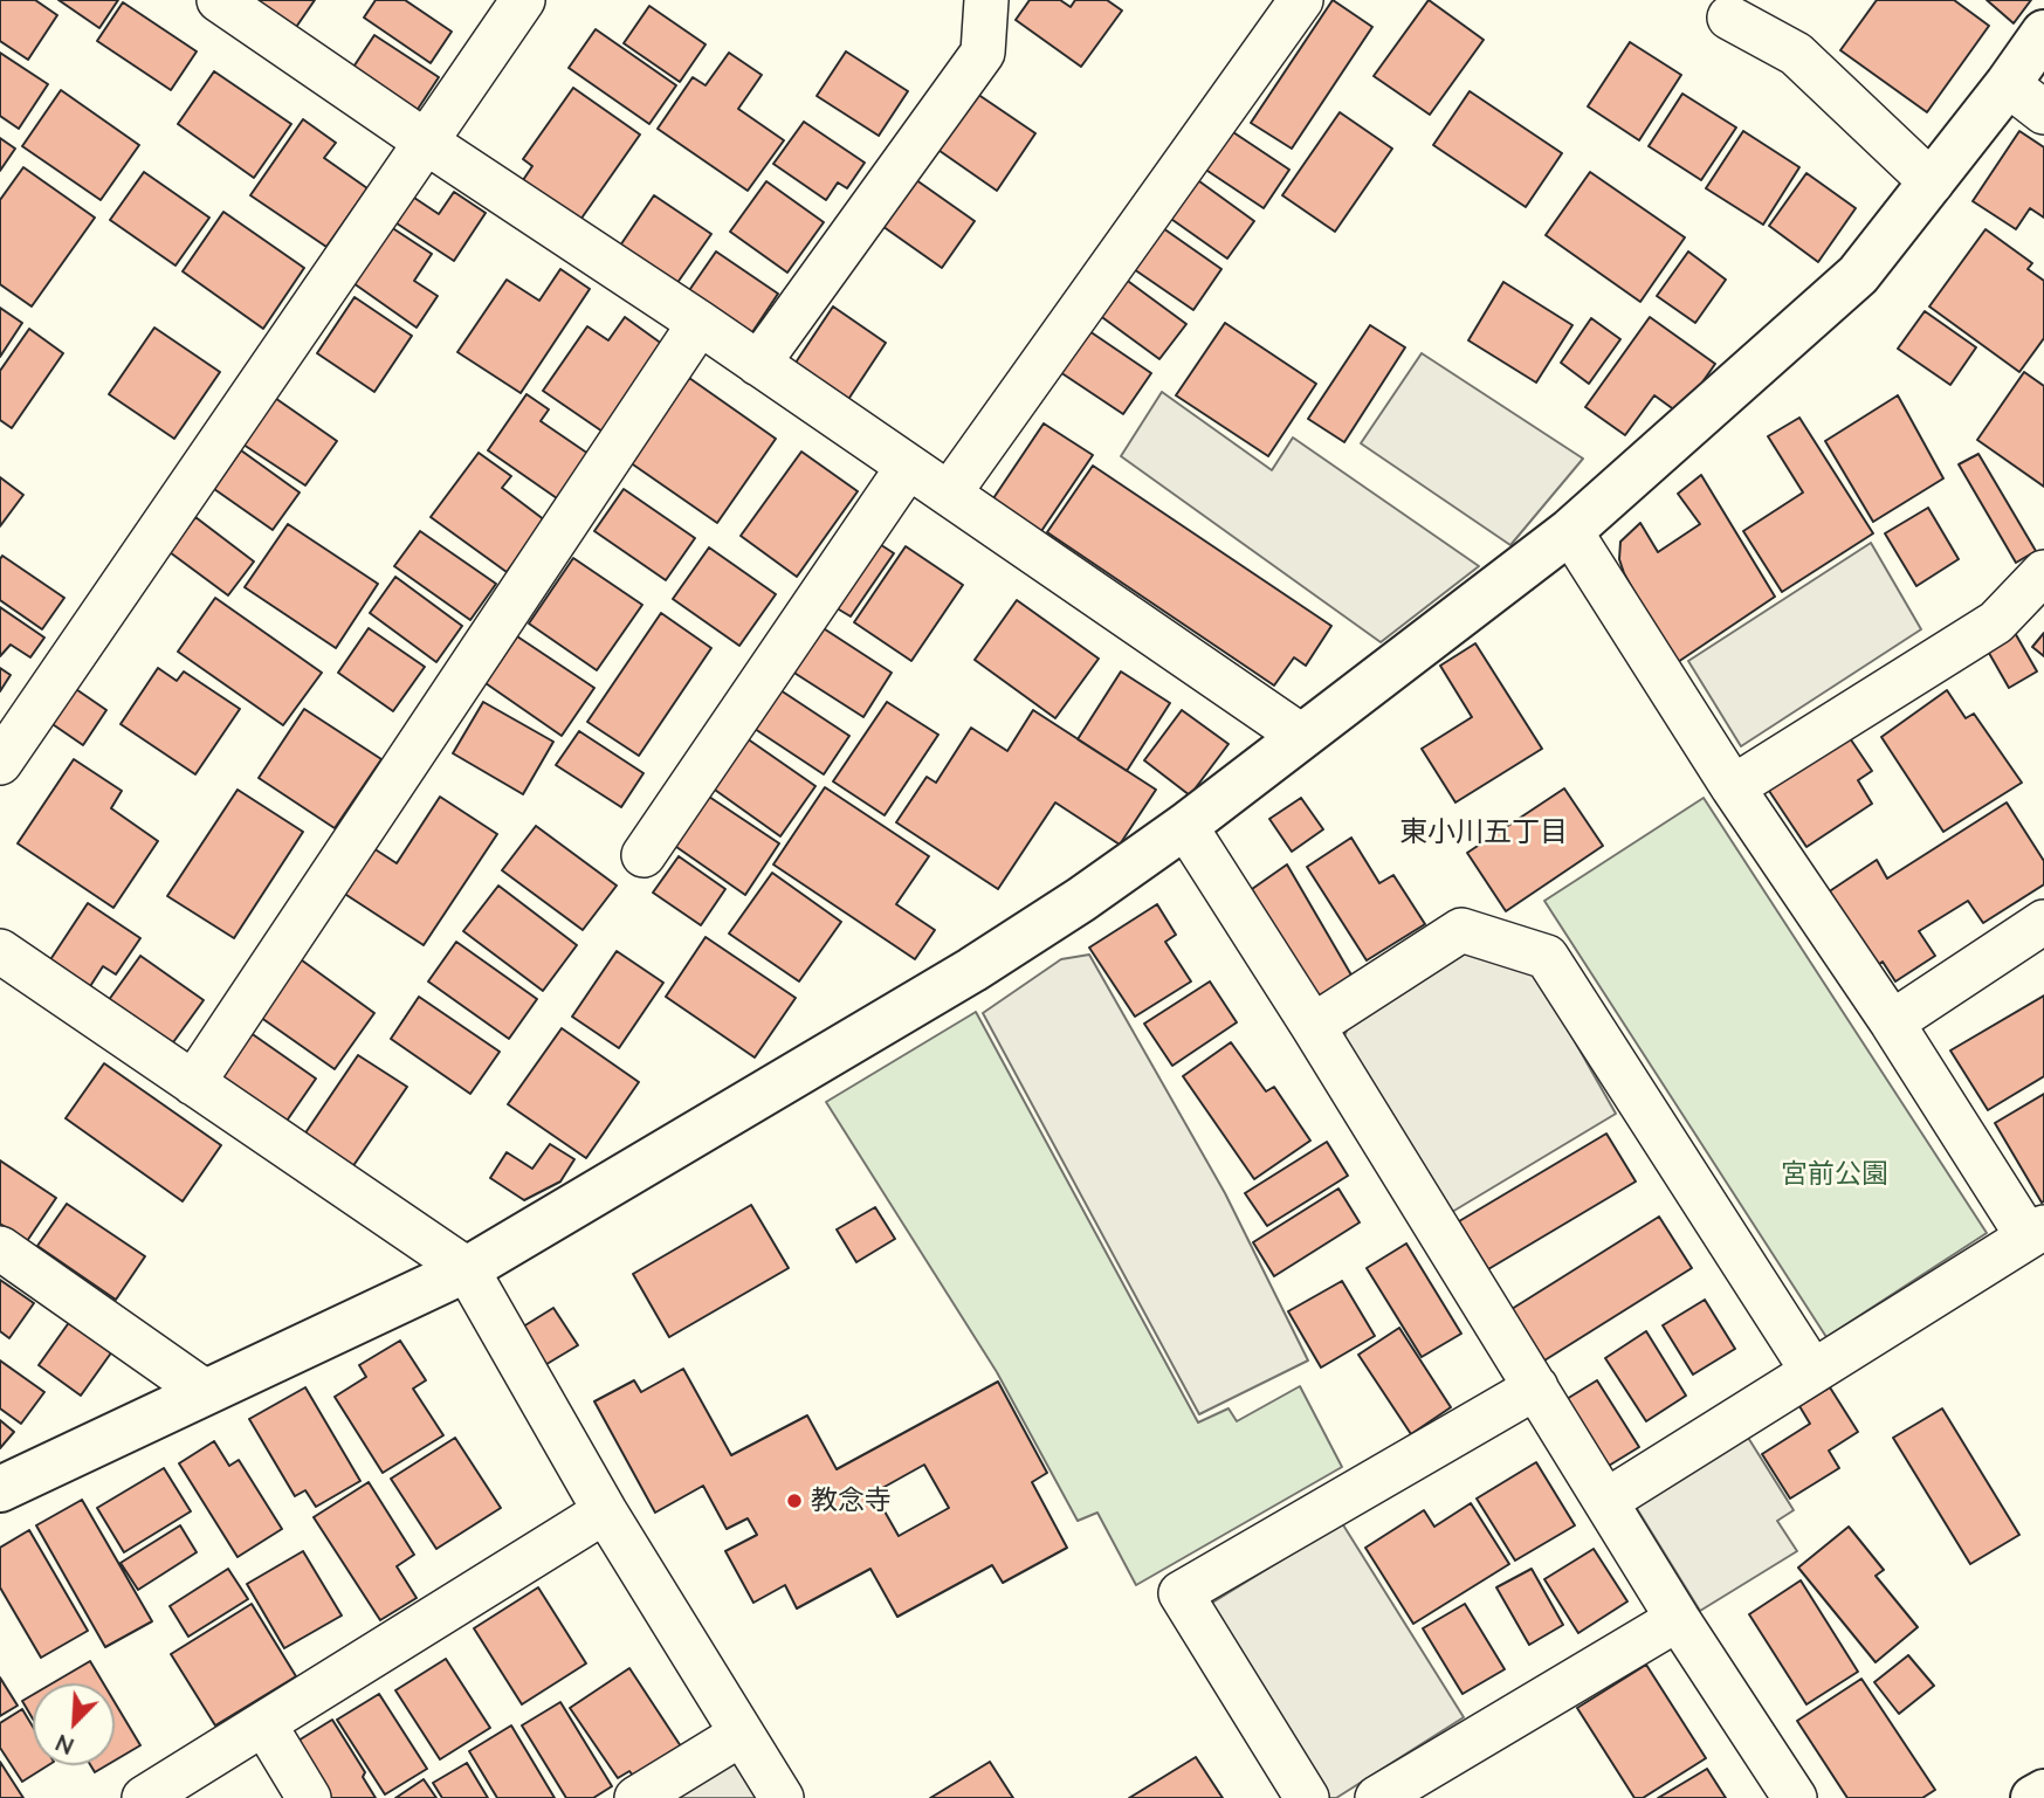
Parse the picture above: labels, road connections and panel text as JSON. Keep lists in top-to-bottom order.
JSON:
{
  "districts": ["東小川五丁目"],
  "parks": ["宮前公園"],
  "places": ["教念寺"],
  "north": "bottom left"
}
